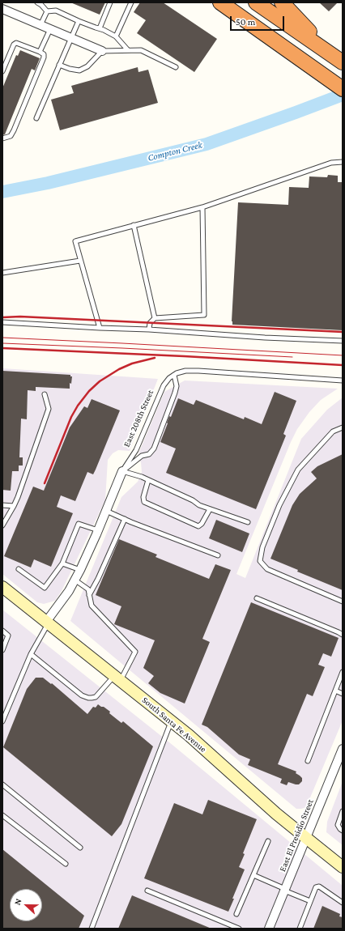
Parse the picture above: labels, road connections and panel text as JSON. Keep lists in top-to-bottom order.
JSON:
{
  "streets": {
    "main road": ["South Santa Fe Avenue"],
    "street": ["East 208th Street", "East El Presidio Street"]
  },
  "crossings": [
    ["East 208th Street", "South Santa Fe Avenue"],
    ["South Santa Fe Avenue", "East El Presidio Street"]
  ],
  "water": ["Compton Creek"],
  "scale_bar": "50 m",
  "north": "left"
}
